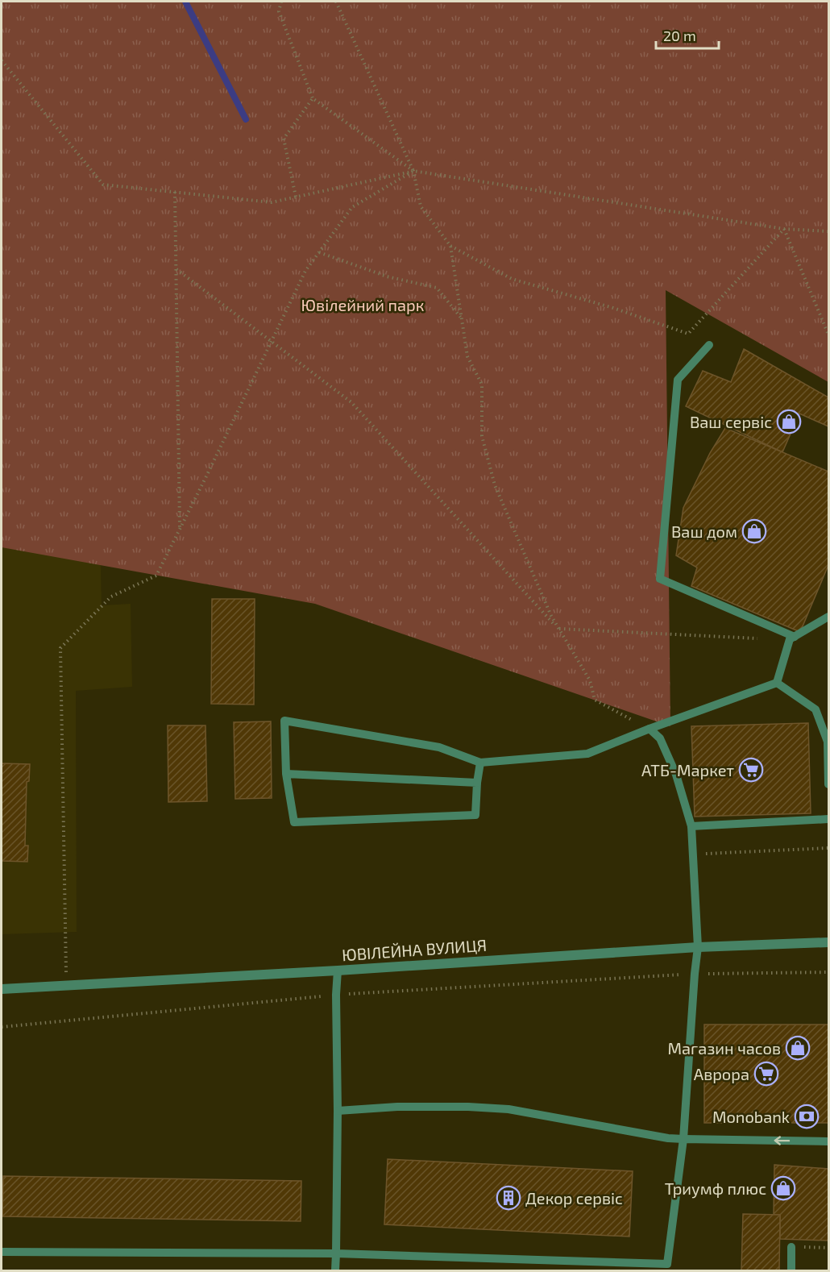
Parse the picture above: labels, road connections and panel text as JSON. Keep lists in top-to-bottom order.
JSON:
{
  "streets": {
    "street": ["ЮВІЛЕЙНА ВУЛИЦЯ"]
  },
  "parks": ["Ювілейний парк"],
  "places": {
    "shop": [
      "Ваш сервіс",
      "Ваш дом",
      "Магазин часов",
      "Триумф плюс"
    ],
    "supermarket": ["АТБ-Маркет", "Аврора"],
    "bank": ["Monobank"],
    "building": ["Декор сервіс"]
  },
  "scale_bar": "20 m"
}
